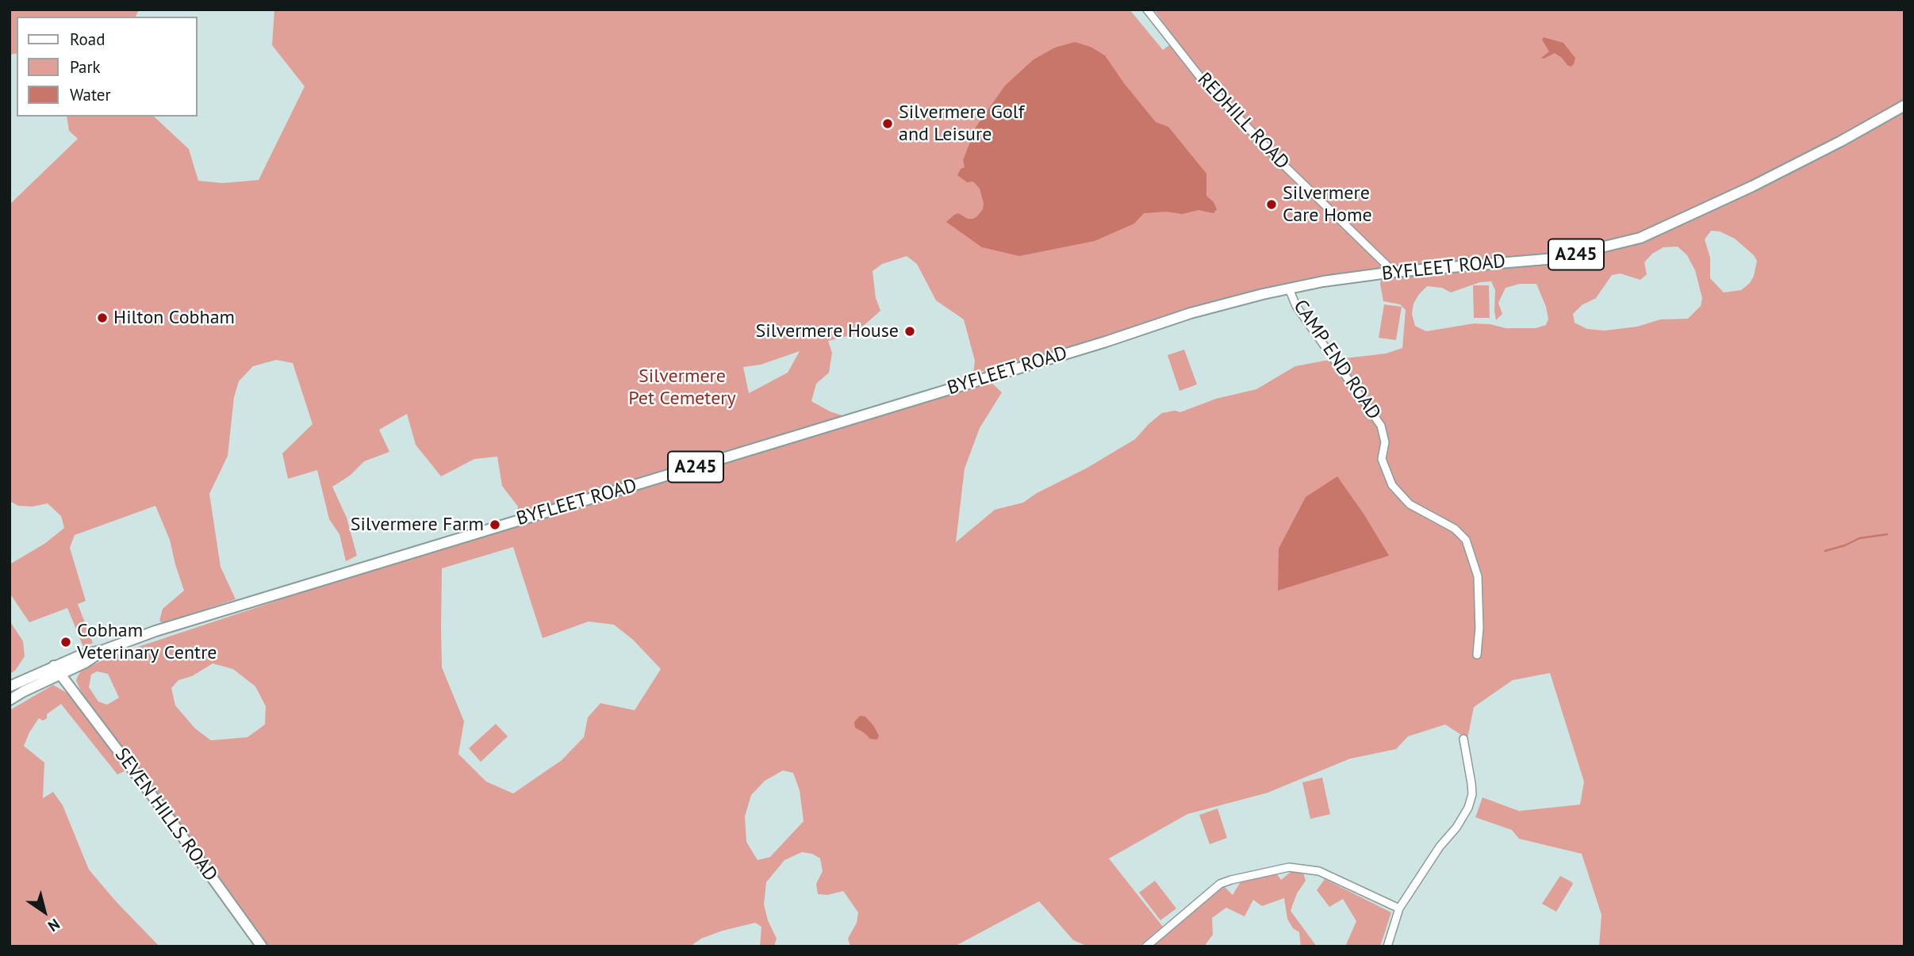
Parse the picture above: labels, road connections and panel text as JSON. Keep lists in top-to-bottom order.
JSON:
{
  "streets": {
    "main road": ["A245", "BYFLEET ROAD", "SEVEN HILLS ROAD"],
    "street": ["REDHILL ROAD", "CAMP END ROAD"]
  },
  "crossings": [
    ["REDHILL ROAD", "BYFLEET ROAD"],
    ["BYFLEET ROAD", "CAMP END ROAD"],
    ["BYFLEET ROAD", "SEVEN HILLS ROAD"]
  ],
  "parks": ["Silvermere Pet Cemetery"],
  "places": [
    "Silvermere Golf and Leisure",
    "Silvermere Care Home",
    "Hilton Cobham",
    "Silvermere House",
    "Silvermere Farm",
    "Cobham Veterinary Centre"
  ],
  "legend": ["Road", "Park", "Water"],
  "north": "bottom right"
}
